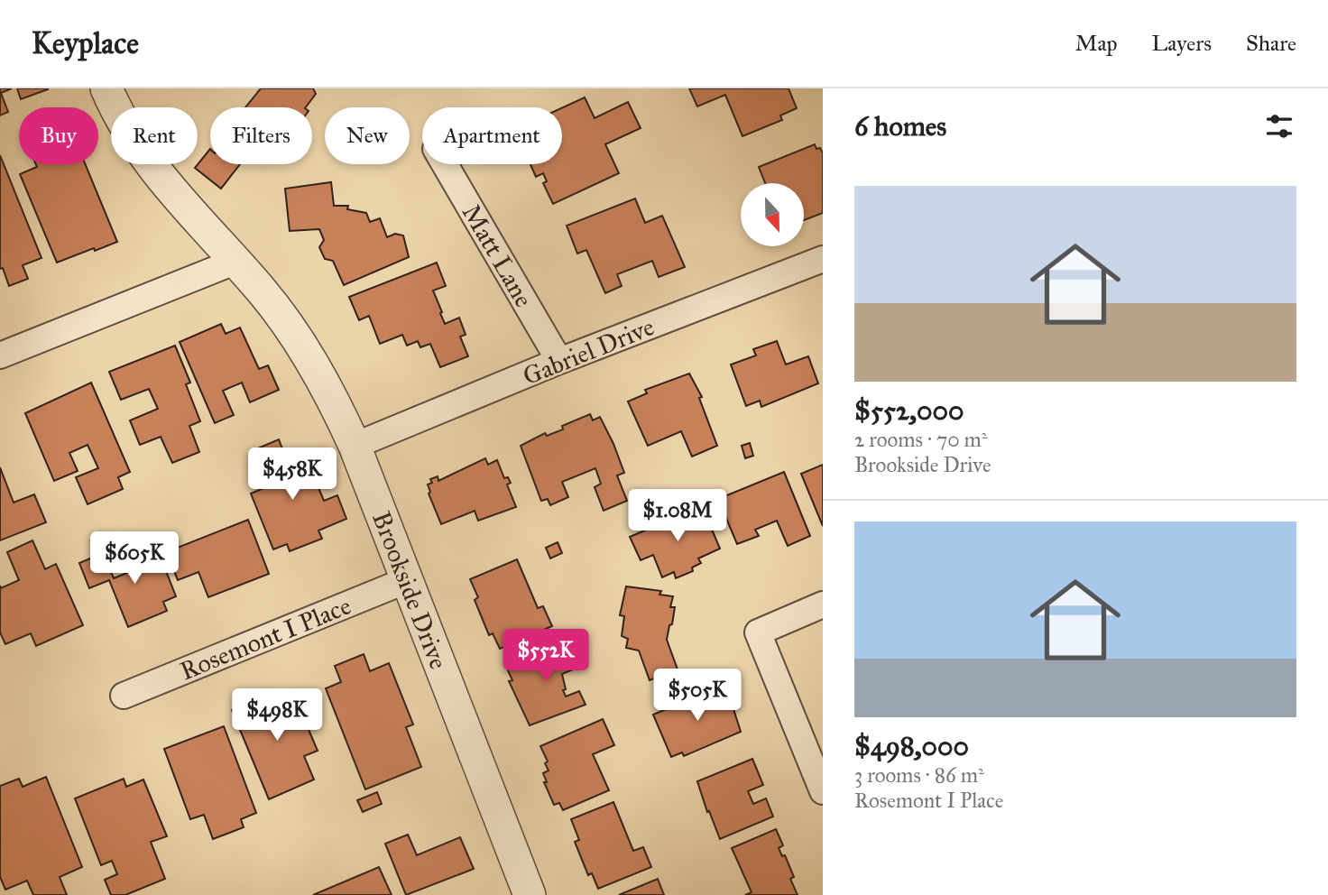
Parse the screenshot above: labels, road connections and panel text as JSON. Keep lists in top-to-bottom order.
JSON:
{
  "streets": {
    "street": [
      "Matt Lane",
      "Gabriel Drive",
      "Brookside Drive",
      "Rosemont I Place"
    ]
  },
  "crossings": [
    ["Matt Lane", "Gabriel Drive"],
    ["Gabriel Drive", "Brookside Drive"],
    ["Brookside Drive", "Rosemont I Place"]
  ],
  "north": "bottom",
  "page": {
    "header": "Keyplace",
    "nav": ["Map", "Layers", "Share"],
    "heading": "6 homes",
    "chip": [
      "Buy",
      "Rent",
      "Filters",
      "New",
      "Apartment"
    ],
    "list": [
      {
        "name": "$552,000",
        "note": "2 rooms · 70 m² · Brookside Drive"
      },
      {
        "name": "$498,000",
        "note": "3 rooms · 86 m² · Rosemont I Place"
      }
    ],
    "price": [
      "$458K",
      "$1.08M",
      "$605K",
      "$552K",
      "$505K",
      "$498K"
    ]
  }
}
